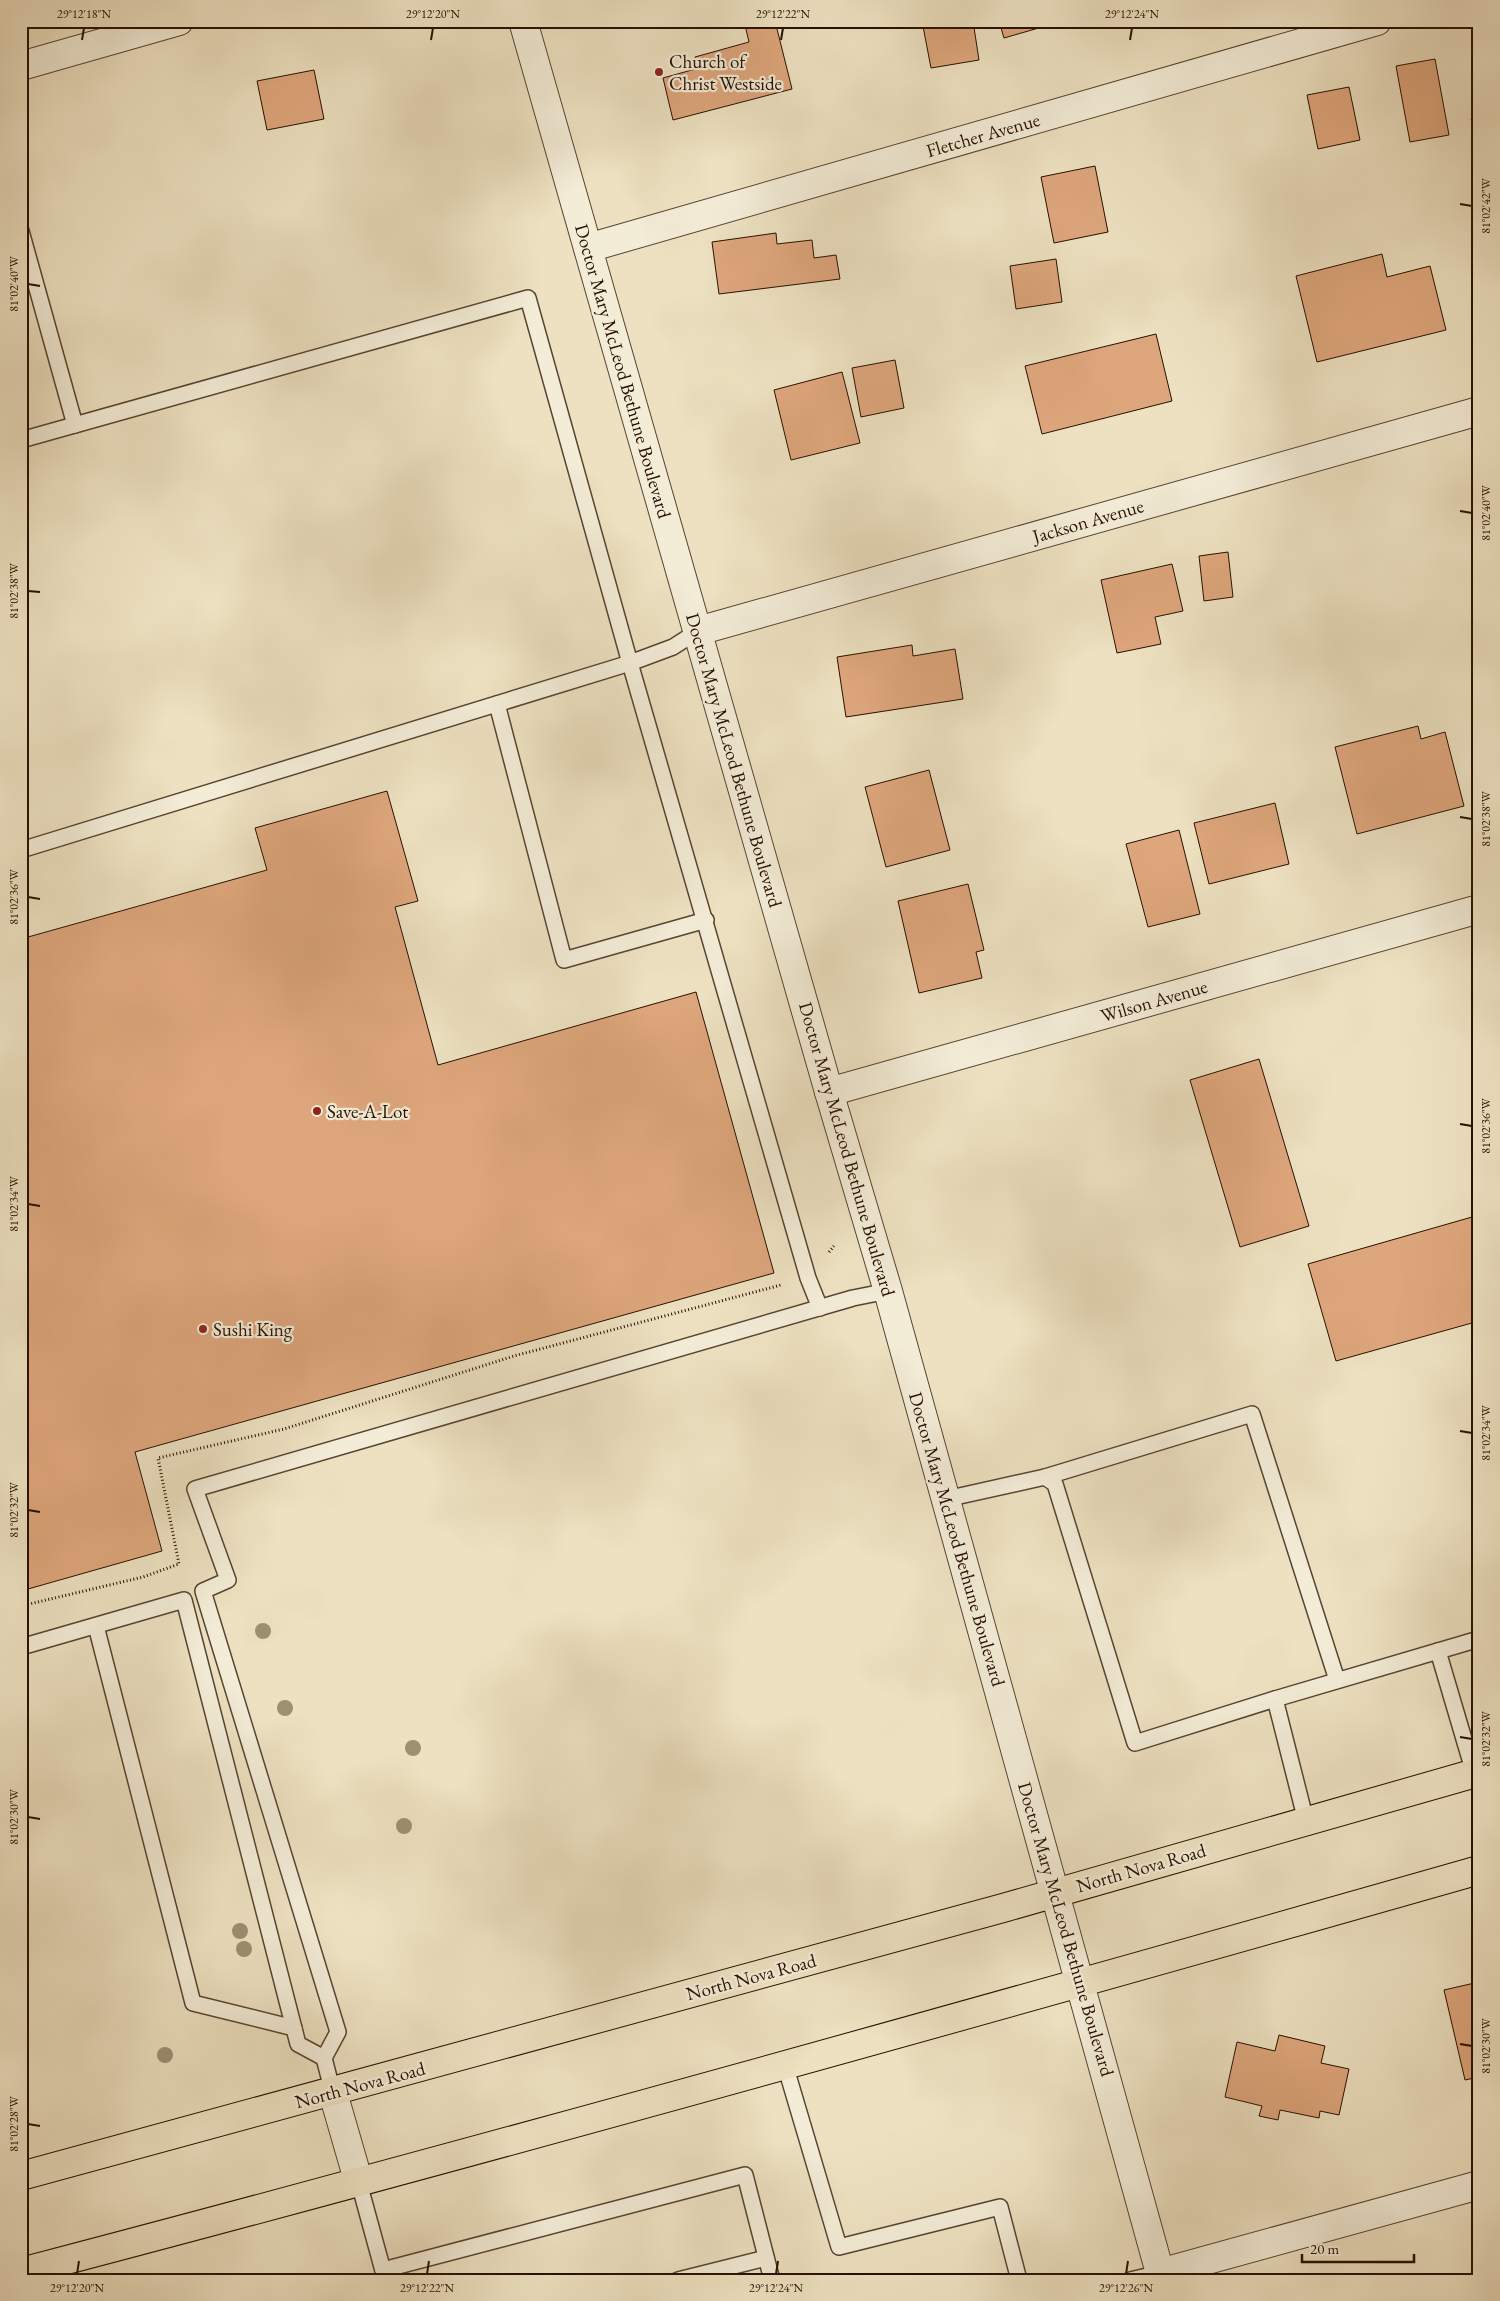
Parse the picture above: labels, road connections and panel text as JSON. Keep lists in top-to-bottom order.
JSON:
{
  "streets": {
    "main road": ["North Nova Road"],
    "street": [
      "Fletcher Avenue",
      "Doctor Mary McLeod Bethune Boulevard",
      "Jackson Avenue",
      "Wilson Avenue"
    ]
  },
  "crossings": [
    ["Fletcher Avenue", "Doctor Mary McLeod Bethune Boulevard"],
    ["Doctor Mary McLeod Bethune Boulevard", "Jackson Avenue"],
    ["Doctor Mary McLeod Bethune Boulevard", "Wilson Avenue"],
    ["Doctor Mary McLeod Bethune Boulevard", "North Nova Road"]
  ],
  "places": ["Church of Christ Westside", "Save-A-Lot", "Sushi King"],
  "scale_bar": "20 m",
  "coordinates": [
    "29°12'18\"N",
    "29°12'20\"N",
    "29°12'22\"N",
    "29°12'24\"N",
    "81°02'42\"W",
    "81°02'40\"W",
    "81°02'38\"W",
    "81°02'36\"W",
    "81°02'34\"W",
    "81°02'32\"W",
    "81°02'30\"W",
    "81°02'28\"W",
    "29°12'26\"N"
  ]
}
